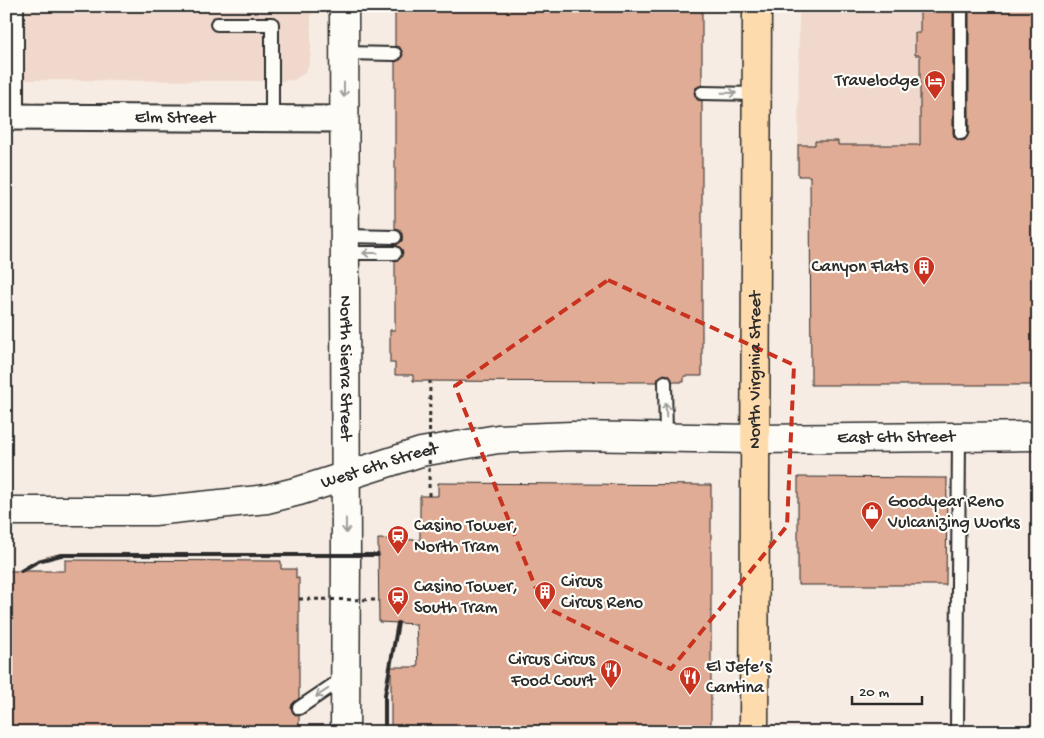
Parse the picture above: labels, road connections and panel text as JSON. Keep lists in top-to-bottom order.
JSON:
{
  "streets": {
    "main road": [
      "North Sierra Street",
      "North Virginia Street",
      "East 6th Street",
      "West 6th Street"
    ],
    "street": ["Elm Street"]
  },
  "crossings": [
    ["Elm Street", "North Sierra Street"],
    ["North Sierra Street", "West 6th Street"],
    ["North Virginia Street", "East 6th Street"],
    ["North Virginia Street", "West 6th Street"],
    ["East 6th Street", "West 6th Street"]
  ],
  "one_way": ["North Sierra Street"],
  "places": {
    "hotel": ["Travelodge"],
    "building": ["Canyon Flats", "Circus Circus Reno"],
    "shop": ["Goodyear Reno Vulcanizing Works"],
    "station": ["Casino Tower, North Tram", "Casino Tower, South Tram"],
    "restaurant": ["Circus Circus Food Court", "El Jefe’s Cantina"]
  },
  "scale_bar": "20 m"
}
